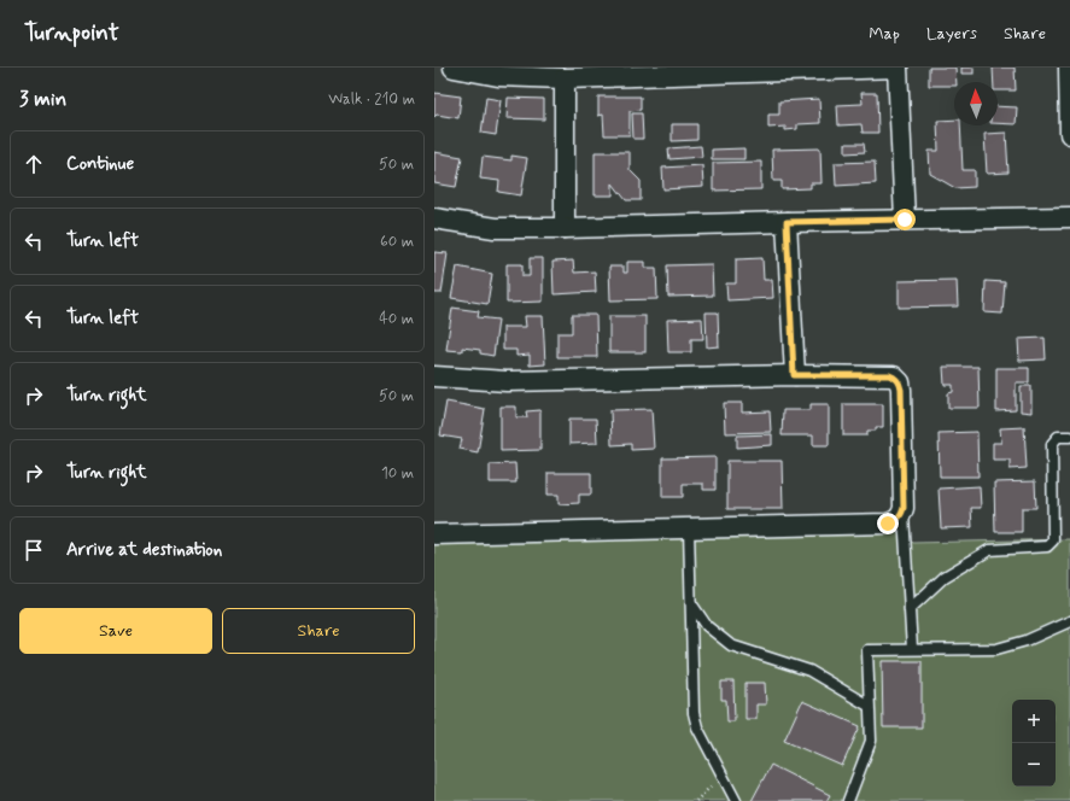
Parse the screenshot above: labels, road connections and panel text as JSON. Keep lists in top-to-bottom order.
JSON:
{
  "north": "top",
  "page": {
    "header": "Turnpoint",
    "nav": ["Map", "Layers", "Share"],
    "heading": ["3 min", "Walk · 210 m"],
    "list": [
      ["Continue", "50 m"],
      ["Turn left", "60 m"],
      ["Turn left", "40 m"],
      ["Turn right", "50 m"],
      ["Turn right", "10 m"],
      "Arrive at destination"
    ],
    "buttons": ["Save", "Share"],
    "map_buttons": ["+", "−"]
  }
}
